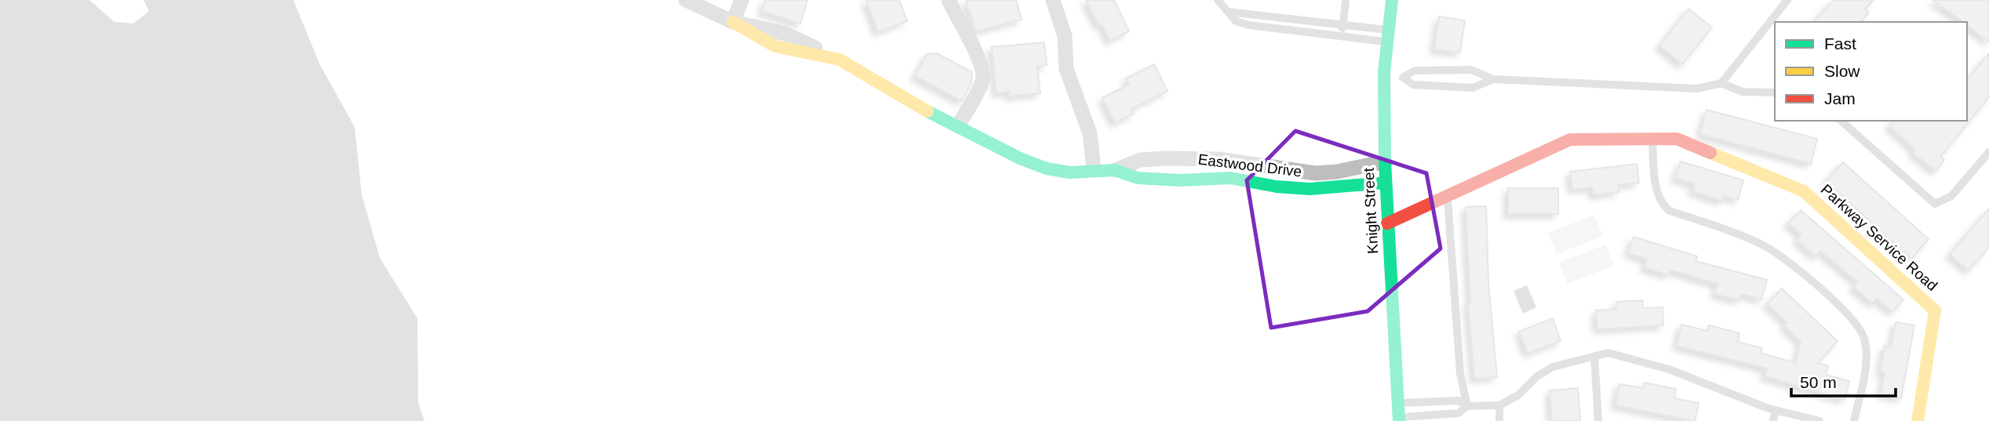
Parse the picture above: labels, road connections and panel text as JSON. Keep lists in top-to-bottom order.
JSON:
{
  "streets": {
    "street": ["Eastwood Drive", "Knight Street", "Parkway Service Road"]
  },
  "crossings": [
    ["Eastwood Drive", "Knight Street"],
    ["Knight Street", "Parkway Service Road"]
  ],
  "legend": ["Fast", "Slow", "Jam"],
  "scale_bar": "50 m"
}
